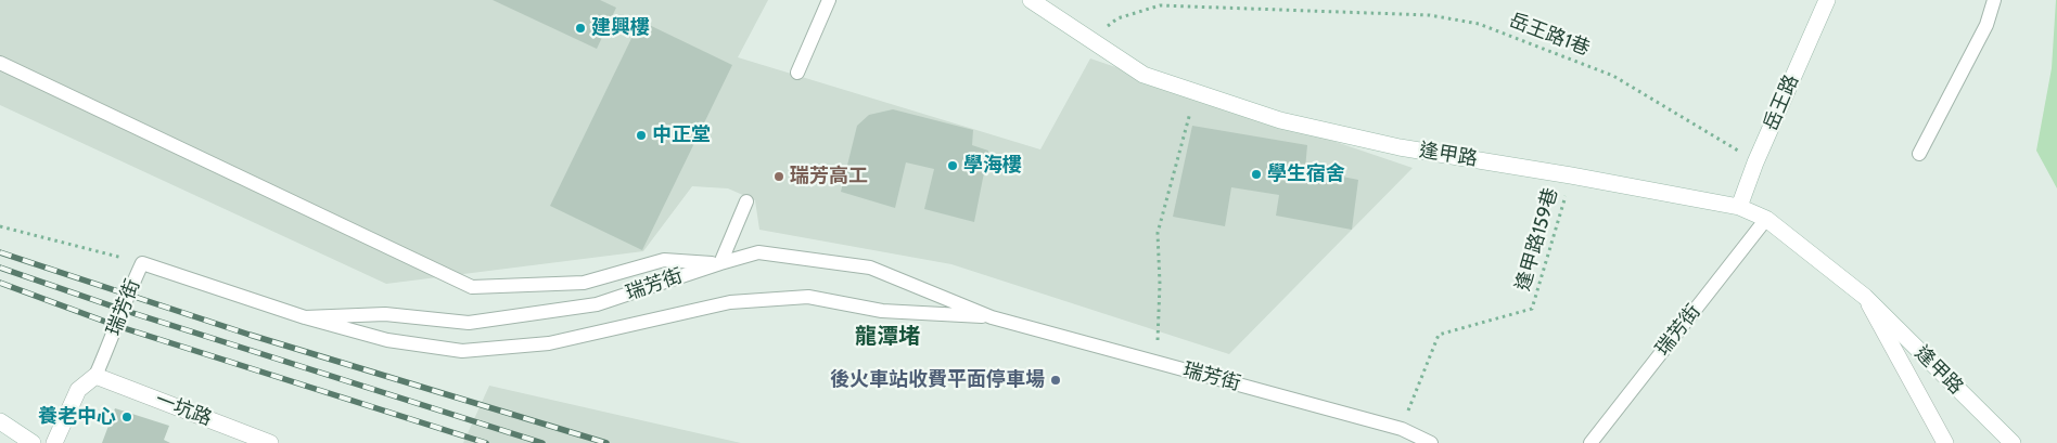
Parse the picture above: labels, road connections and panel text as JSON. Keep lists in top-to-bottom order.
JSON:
{
  "streets": {
    "main road": [
      "岳王路",
      "逢甲路",
      "瑞芳街",
      "一坑路"
    ],
    "path": ["岳王路1巷", "逢甲路159巷"]
  },
  "crossings": [
    ["岳王路1巷", "岳王路"],
    ["岳王路1巷", "逢甲路"],
    ["岳王路", "逢甲路"],
    ["逢甲路", "逢甲路159巷"],
    ["逢甲路", "瑞芳街"],
    ["逢甲路159巷", "瑞芳街"],
    ["瑞芳街", "一坑路"]
  ],
  "districts": ["龍潭堵"],
  "places": [
    "建興樓",
    "中正堂",
    "學海樓",
    "學生宿舍",
    "瑞芳高工",
    "後火車站收費平面停車場",
    "養老中心"
  ]
}
